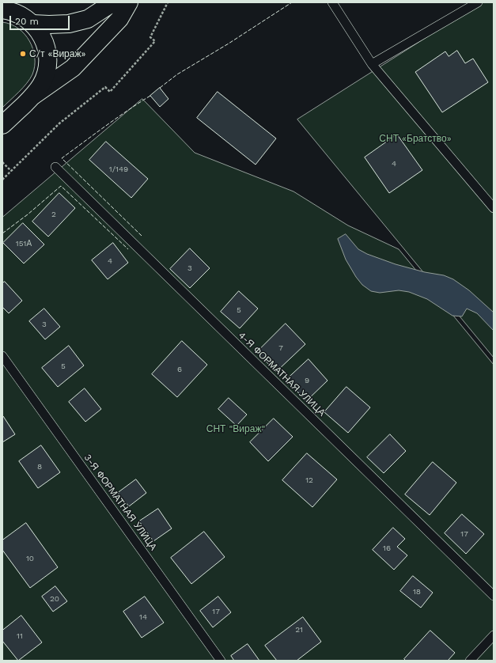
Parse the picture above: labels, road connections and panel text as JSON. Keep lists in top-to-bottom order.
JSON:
{
  "streets": {
    "lane": ["4-Я ФОРМАТНАЯ УЛИЦА", "3-Я ФОРМАТНАЯ УЛИЦА"]
  },
  "parks": ["СНТ «Братство»", "СНТ \"Вираж\""],
  "places": ["С/т «Вираж»"],
  "house_numbers": [
    "4",
    "1/149",
    "2",
    "151А",
    "4",
    "3",
    "5",
    "3",
    "7",
    "5",
    "6",
    "9",
    "8",
    "12",
    "17",
    "16",
    "10",
    "18",
    "20",
    "17",
    "14",
    "21",
    "11"
  ],
  "scale_bar": "20 m"
}
